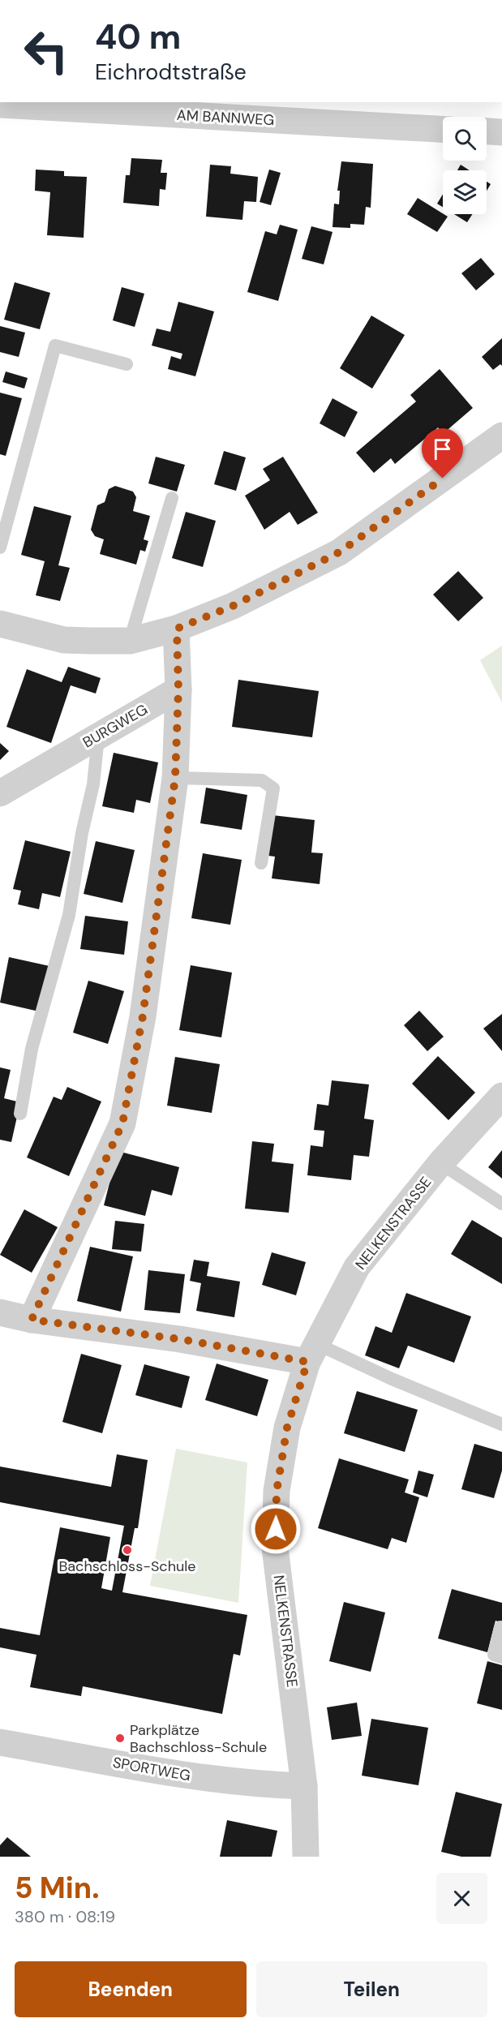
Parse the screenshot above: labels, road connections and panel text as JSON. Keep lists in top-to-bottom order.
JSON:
{
  "streets": {
    "street": [
      "AM BANNWEG",
      "BURGWEG",
      "NELKENSTRASSE",
      "SPORTWEG"
    ]
  },
  "crossings": [
    ["NELKENSTRASSE", "SPORTWEG"]
  ],
  "places": ["Bachschloss-Schule", "Parkplätze Bachschloss-Schule"],
  "page": {
    "turn": ["40 m", "Eichrodtstraße"],
    "heading": ["5 Min.", "380 m · 08:19"],
    "buttons": ["Beenden", "Teilen"]
  }
}
